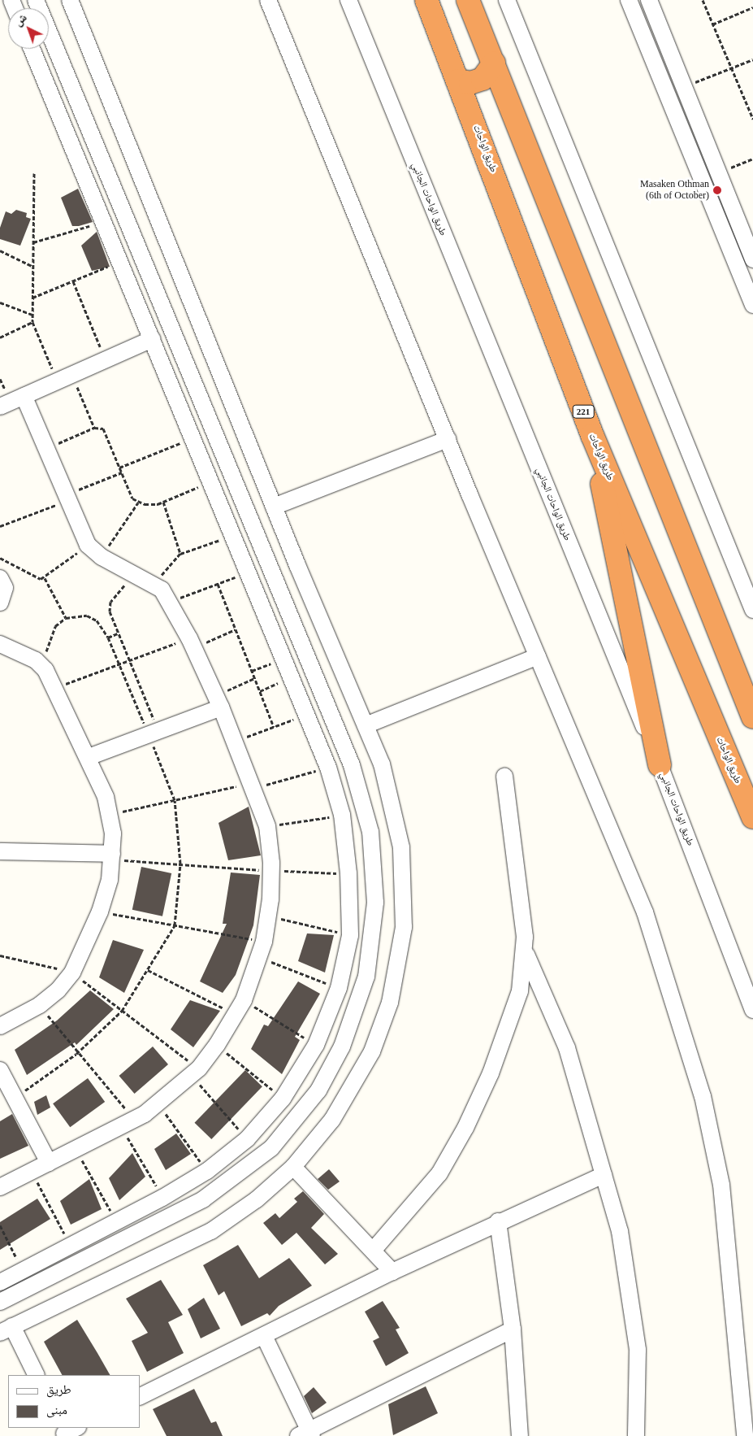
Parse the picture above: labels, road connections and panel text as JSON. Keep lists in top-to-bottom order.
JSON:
{
  "streets": {
    "highway": ["طريق الواحات", "221"],
    "street": ["طريق الواحات الجانبي"]
  },
  "places": ["Masaken Othman (6th of October)"],
  "legend": ["طريق", "مبنى"],
  "north": "top left"
}
